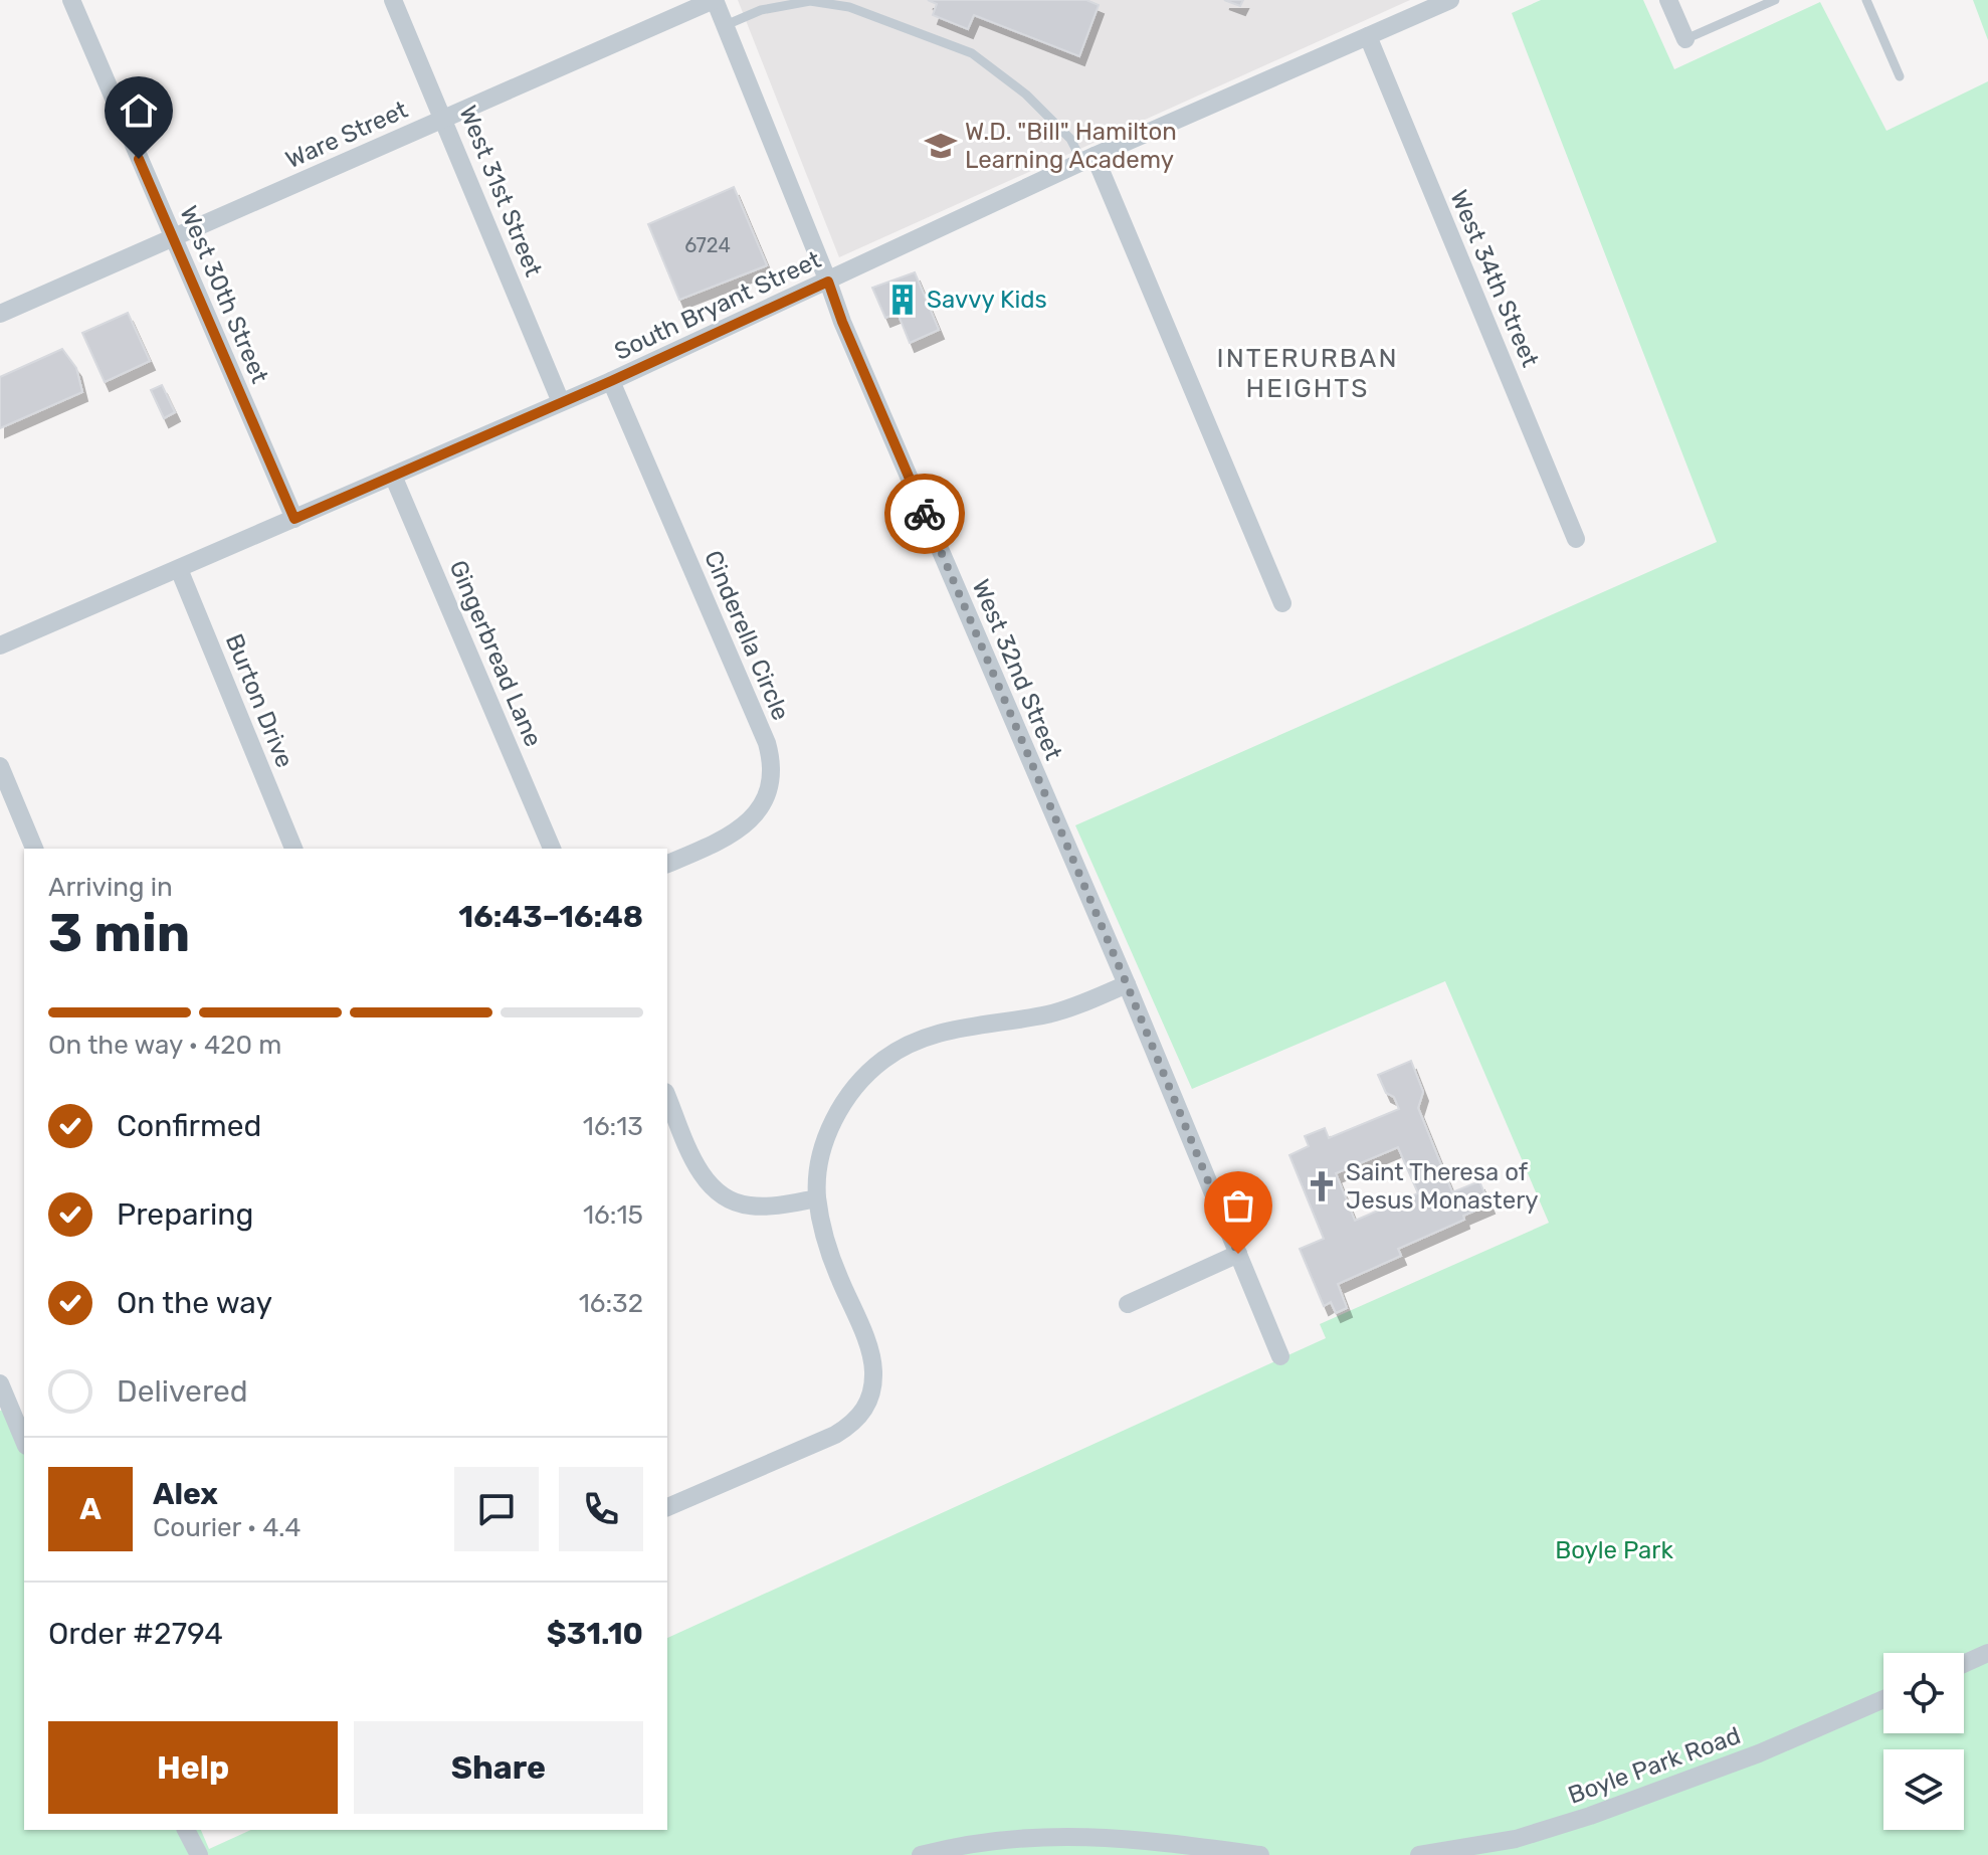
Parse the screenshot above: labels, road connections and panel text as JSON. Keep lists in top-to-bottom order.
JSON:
{
  "streets": {
    "street": [
      "Ware Street",
      "West 31st Street",
      "West 34th Street",
      "West 30th Street",
      "South Bryant Street",
      "Cinderella Circle",
      "Gingerbread Lane",
      "West 32nd Street",
      "Burton Drive",
      "Boyle Park Road"
    ]
  },
  "crossings": [
    ["Ware Street", "West 31st Street"],
    ["Ware Street", "West 30th Street"],
    ["Ware Street", "West 32nd Street"],
    ["West 31st Street", "South Bryant Street"],
    ["West 34th Street", "South Bryant Street"],
    ["West 30th Street", "South Bryant Street"],
    ["South Bryant Street", "Cinderella Circle"],
    ["South Bryant Street", "Gingerbread Lane"],
    ["South Bryant Street", "West 32nd Street"],
    ["South Bryant Street", "Burton Drive"]
  ],
  "districts": ["INTERURBAN HEIGHTS"],
  "parks": ["Boyle Park"],
  "places": {
    "school or university": ["W.D. \"Bill\" Hamilton Learning Academy"],
    "building": ["Savvy Kids"],
    "church": ["Saint Theresa of Jesus Monastery"]
  },
  "house_numbers": ["6724"],
  "page": {
    "heading": ["3 min", "Arriving in", "16:43–16:48"],
    "panel": [
      "Alex",
      "Courier · 4.4",
      "Order #2794",
      "$31.10"
    ],
    "bar": "On the way · 420 m",
    "list": [
      ["Confirmed", "16:13"],
      ["Preparing", "16:15"],
      ["On the way", "16:32"],
      "Delivered"
    ],
    "round": "A",
    "buttons": ["Help", "Share"]
  }
}
